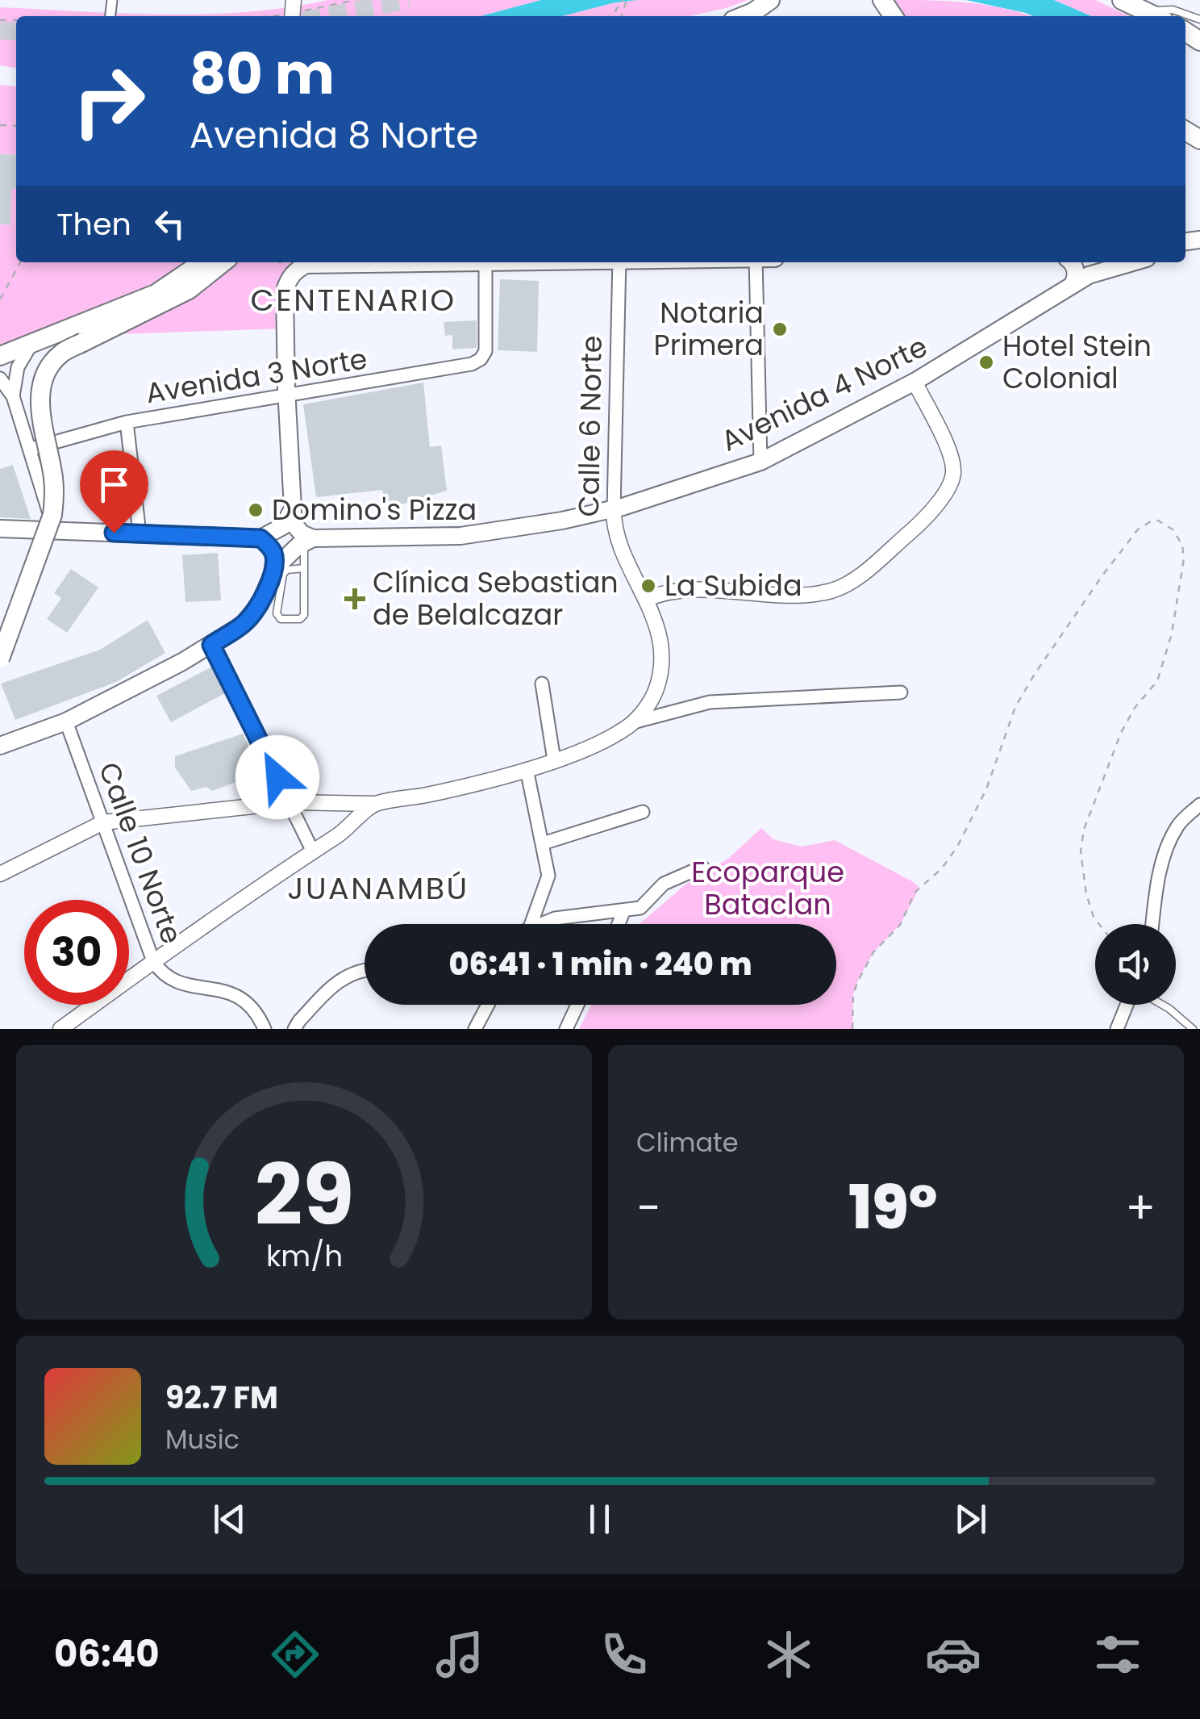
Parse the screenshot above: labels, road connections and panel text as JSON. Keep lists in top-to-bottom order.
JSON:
{
  "streets": {
    "main road": ["Avenida 4 Norte"],
    "street": ["Avenida 3 Norte", "Calle 6 Norte", "Calle 10 Norte"]
  },
  "crossings": [
    ["Avenida 4 Norte", "Calle 6 Norte"]
  ],
  "districts": ["CENTENARIO", "JUANAMBÚ"],
  "parks": ["Ecoparque Bataclan"],
  "places": {
    "other": [
      "Notaria Primera",
      "Hotel Stein Colonial",
      "Domino's Pizza",
      "La Subida"
    ],
    "health": ["Clínica Sebastian de Belalcazar"]
  },
  "page": {
    "turn": ["80 m", "Avenida 8 Norte"],
    "then": "Then",
    "limit": "30",
    "trip": "06:41 · 1 min · 240 m",
    "tile": "Climate",
    "heat": ["−", "19°", "+"],
    "song": ["92.7 FM", "Music"],
    "tabs": "06:40",
    "gauge": ["29", "km/h"]
  }
}
